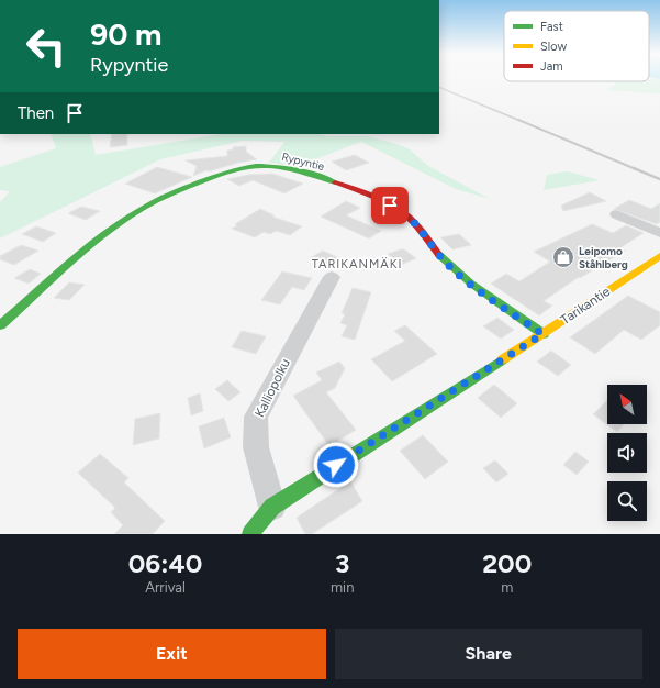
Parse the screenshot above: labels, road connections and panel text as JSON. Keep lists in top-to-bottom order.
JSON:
{
  "streets": {
    "street": ["Rypyntie", "Tarikantie", "Kalliopolku"]
  },
  "crossings": [
    ["Rypyntie", "Tarikantie"],
    ["Tarikantie", "Kalliopolku"]
  ],
  "districts": ["TARIKANMÄKI"],
  "places": {
    "shop": ["Leipomo Ståhlberg"]
  },
  "legend": ["Fast", "Slow", "Jam"],
  "north": "top left",
  "page": {
    "turn": ["90 m", "Rypyntie"],
    "then": "Then",
    "eta": [
      "06:40",
      "Arrival",
      "3",
      "min",
      "200",
      "m"
    ],
    "buttons": ["Exit", "Share"]
  }
}
